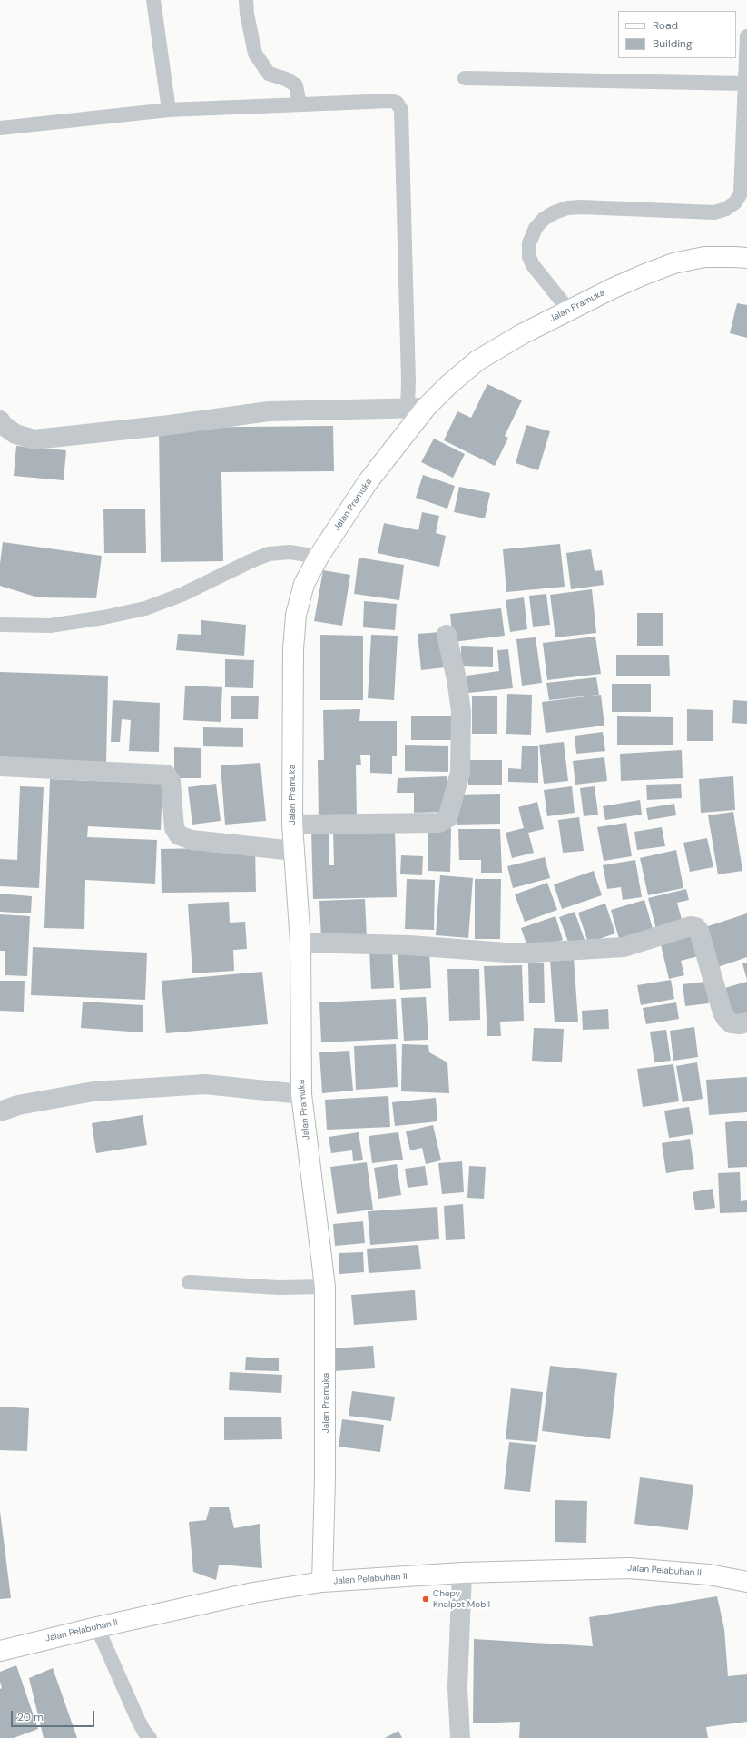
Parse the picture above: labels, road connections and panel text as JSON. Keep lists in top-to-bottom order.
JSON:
{
  "streets": {
    "street": ["Jalan Pramuka", "Jalan Pelabuhan II"]
  },
  "crossings": [
    ["Jalan Pramuka", "Jalan Pelabuhan II"]
  ],
  "places": ["Chepy Knalpot Mobil"],
  "legend": ["Road", "Building"],
  "scale_bar": "20 m"
}
